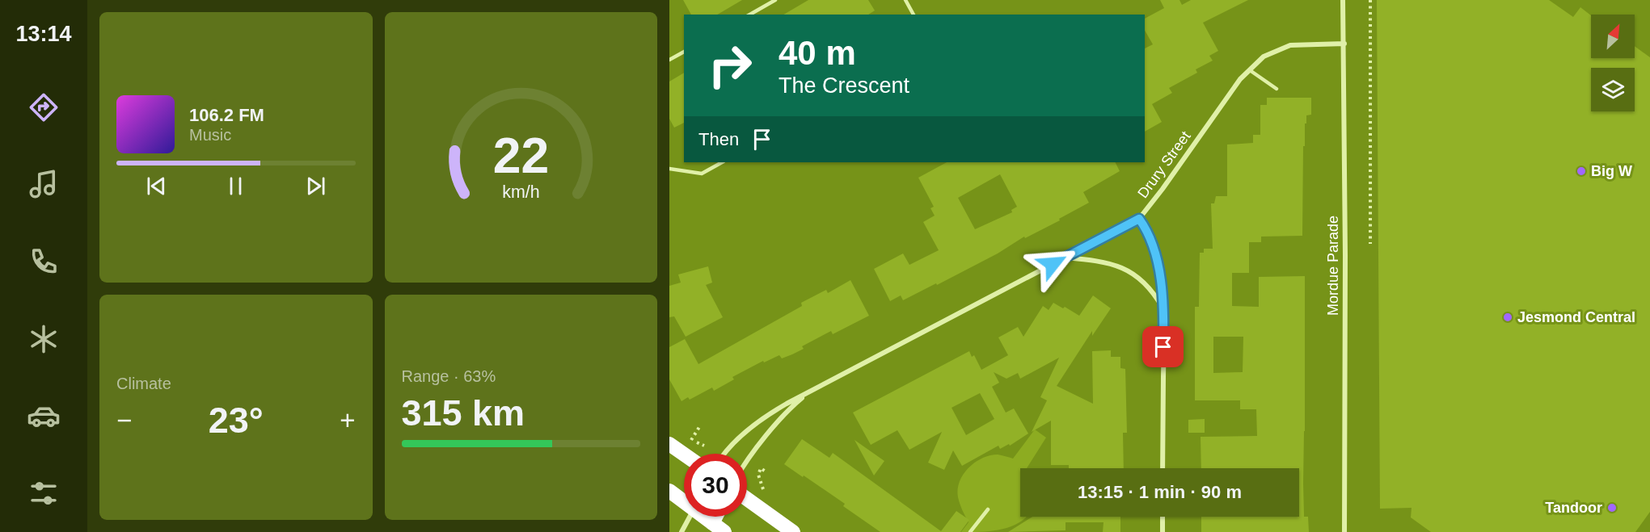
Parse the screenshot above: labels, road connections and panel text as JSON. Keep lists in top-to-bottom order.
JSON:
{
  "streets": {
    "street": ["Drury Street", "Mordue Parade"]
  },
  "crossings": [
    ["Drury Street", "Mordue Parade"]
  ],
  "places": ["Big W", "Jesmond Central", "Tandoor"],
  "north": "top right",
  "page": {
    "tabs": "13:14",
    "turn": ["40 m", "The Crescent"],
    "song": ["106.2 FM", "Music"],
    "then": "Then",
    "tile": [
      "Climate",
      ["Range · 63%", "315 km"]
    ],
    "heat": ["−", "23°", "+"],
    "limit": "30",
    "trip": "13:15 · 1 min · 90 m",
    "gauge": ["22", "km/h"]
  }
}
